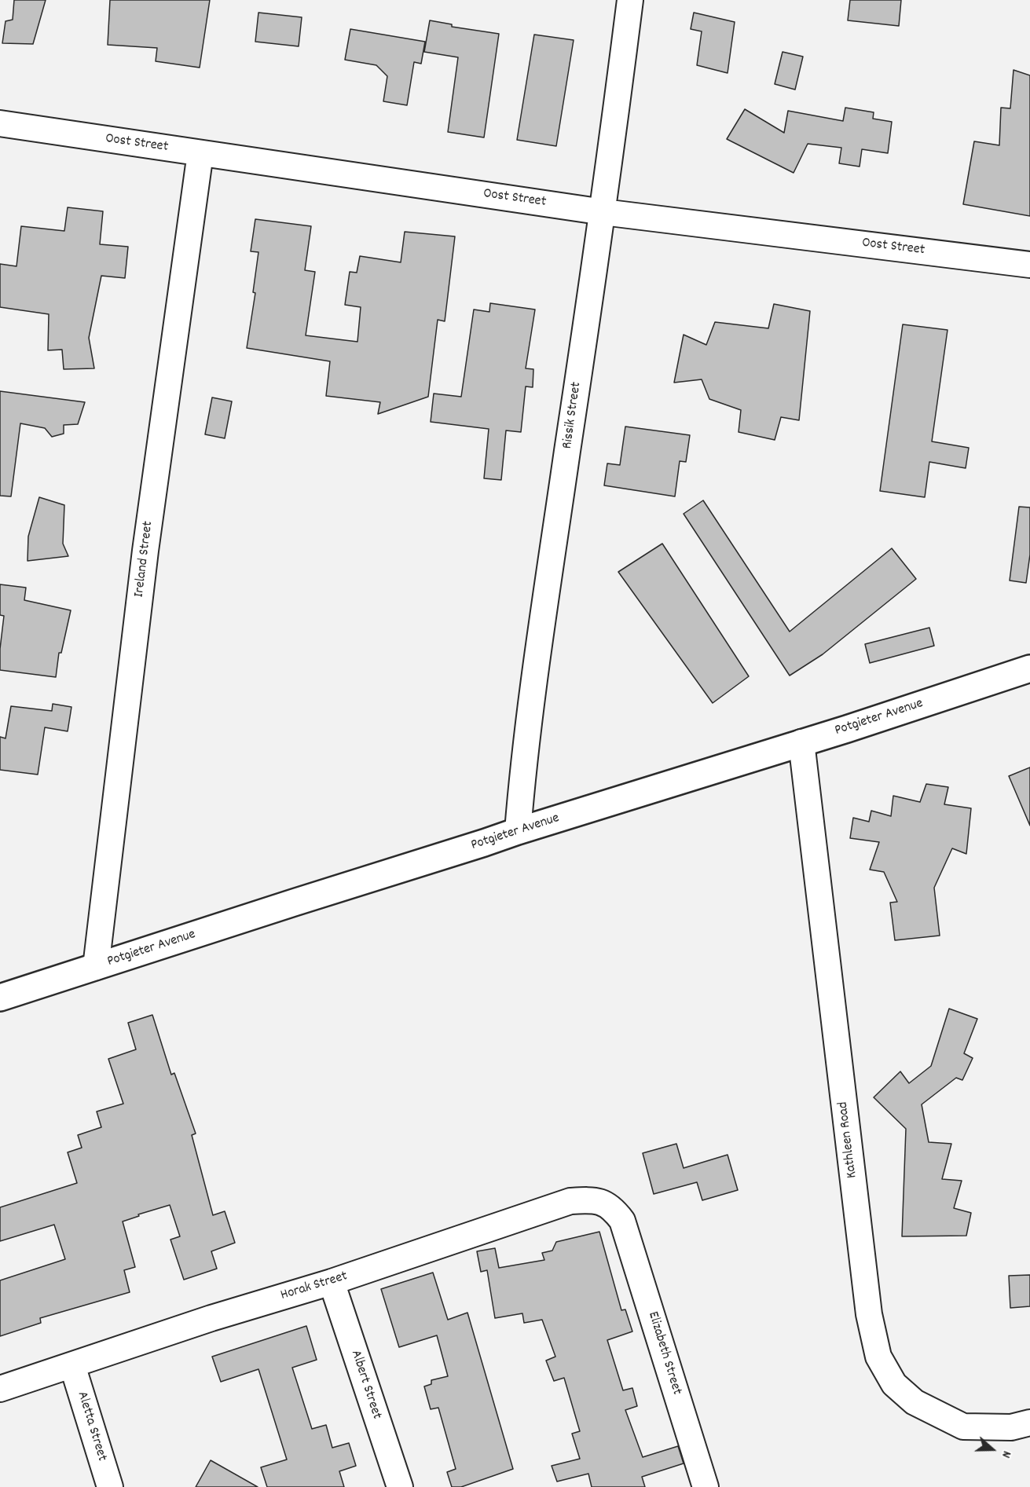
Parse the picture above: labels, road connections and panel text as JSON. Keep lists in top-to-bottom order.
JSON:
{
  "streets": {
    "street": [
      "Oost Street",
      "Rissik Street",
      "Ireland Street",
      "Potgieter Avenue",
      "Kathleen Road",
      "Horak Street",
      "Elizabeth Street",
      "Albert Street",
      "Aletta Street"
    ]
  },
  "crossings": [
    ["Oost Street", "Rissik Street"],
    ["Oost Street", "Ireland Street"],
    ["Rissik Street", "Potgieter Avenue"],
    ["Ireland Street", "Potgieter Avenue"],
    ["Potgieter Avenue", "Kathleen Road"],
    ["Horak Street", "Elizabeth Street"],
    ["Horak Street", "Albert Street"],
    ["Horak Street", "Aletta Street"]
  ],
  "north": "right"
}
